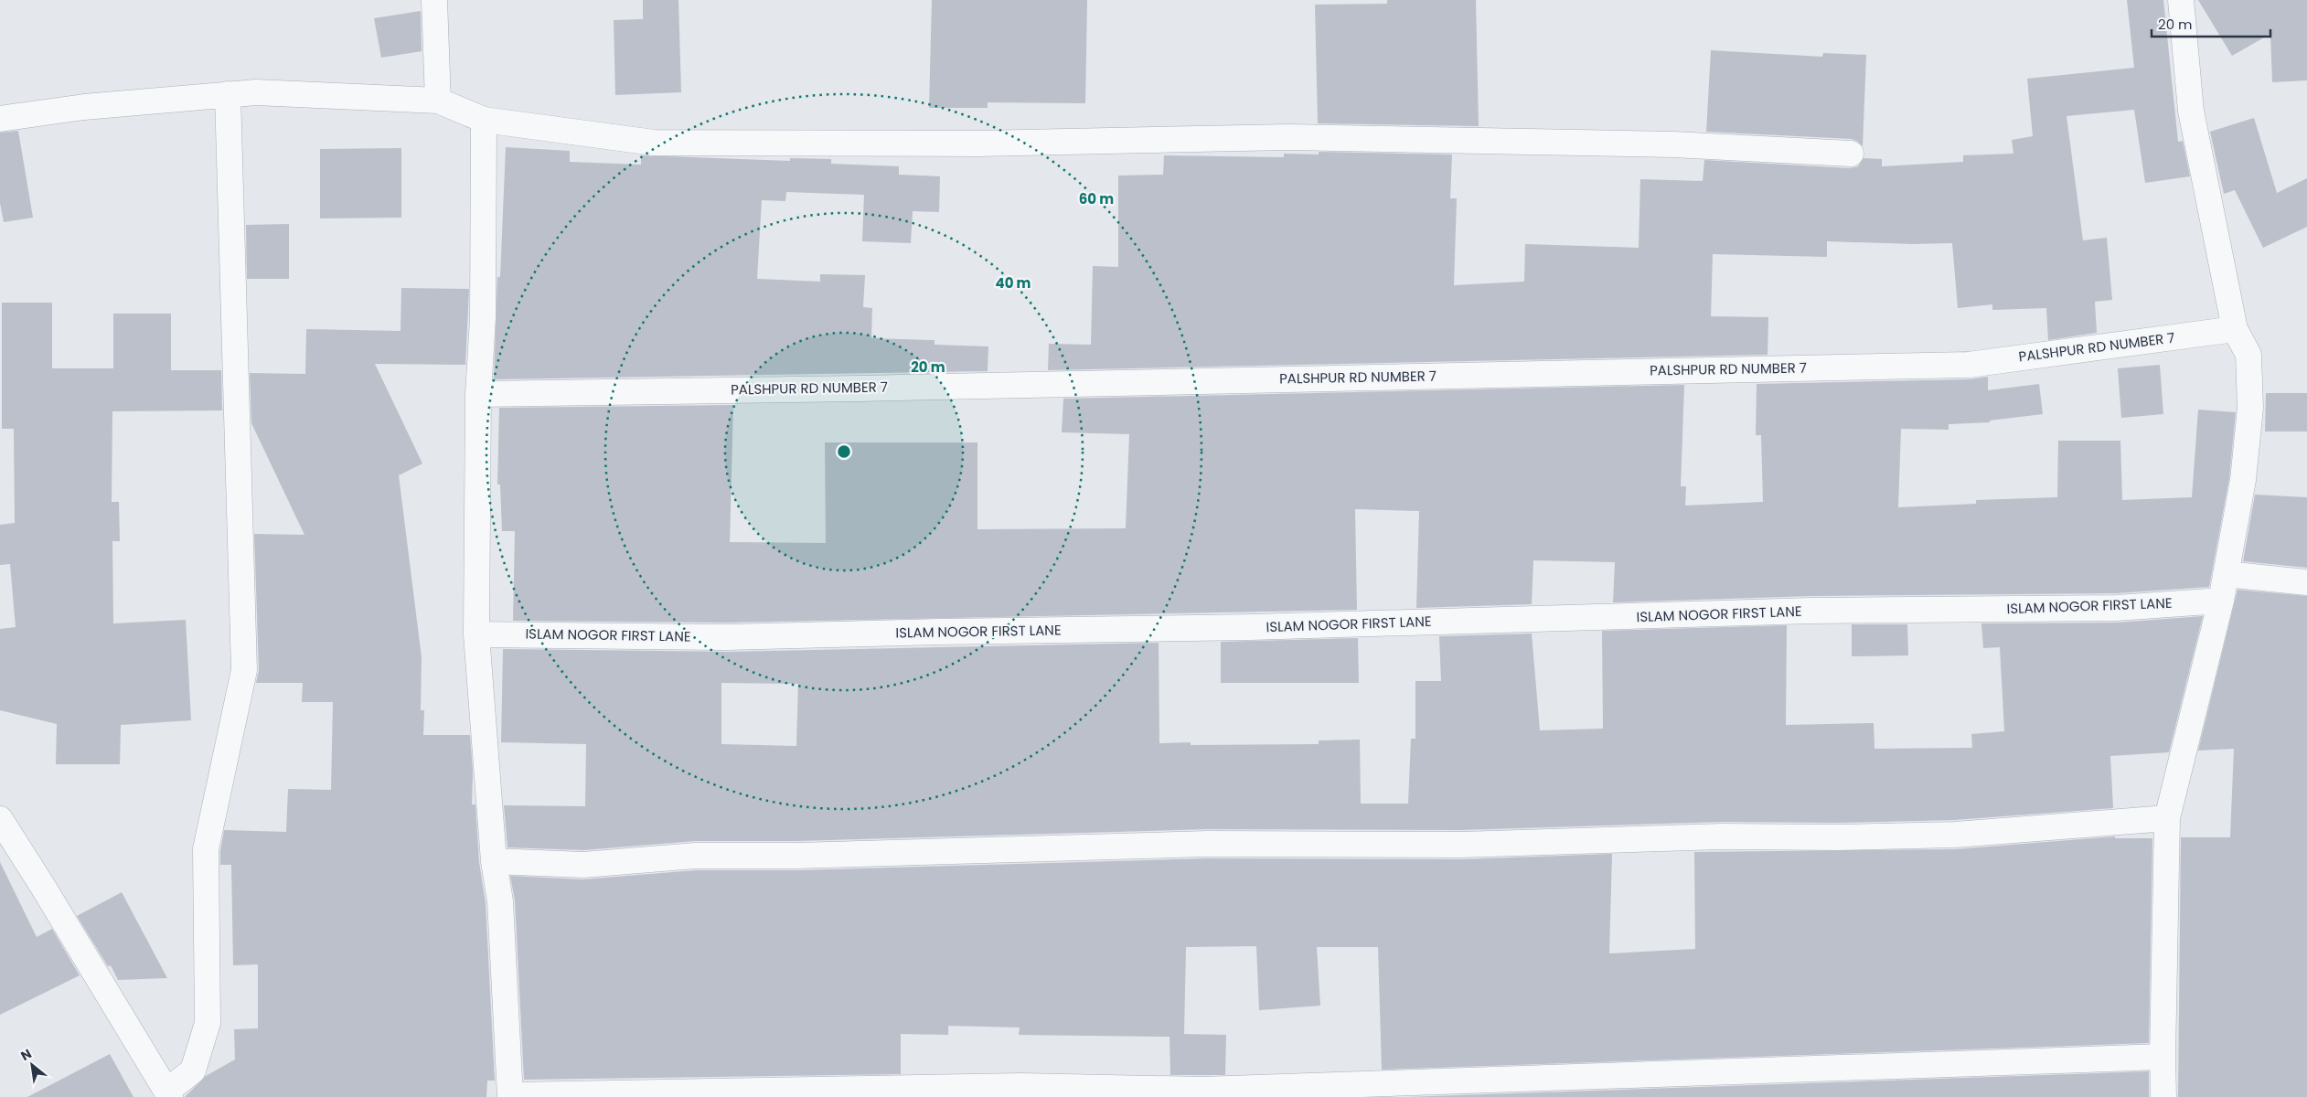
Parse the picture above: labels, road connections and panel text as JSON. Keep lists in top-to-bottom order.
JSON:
{
  "streets": {
    "street": ["PALSHPUR RD NUMBER 7", "ISLAM NOGOR FIRST LANE"]
  },
  "scale_bar": "20 m",
  "north": "top left",
  "rings": ["60 m", "40 m", "20 m"]
}
